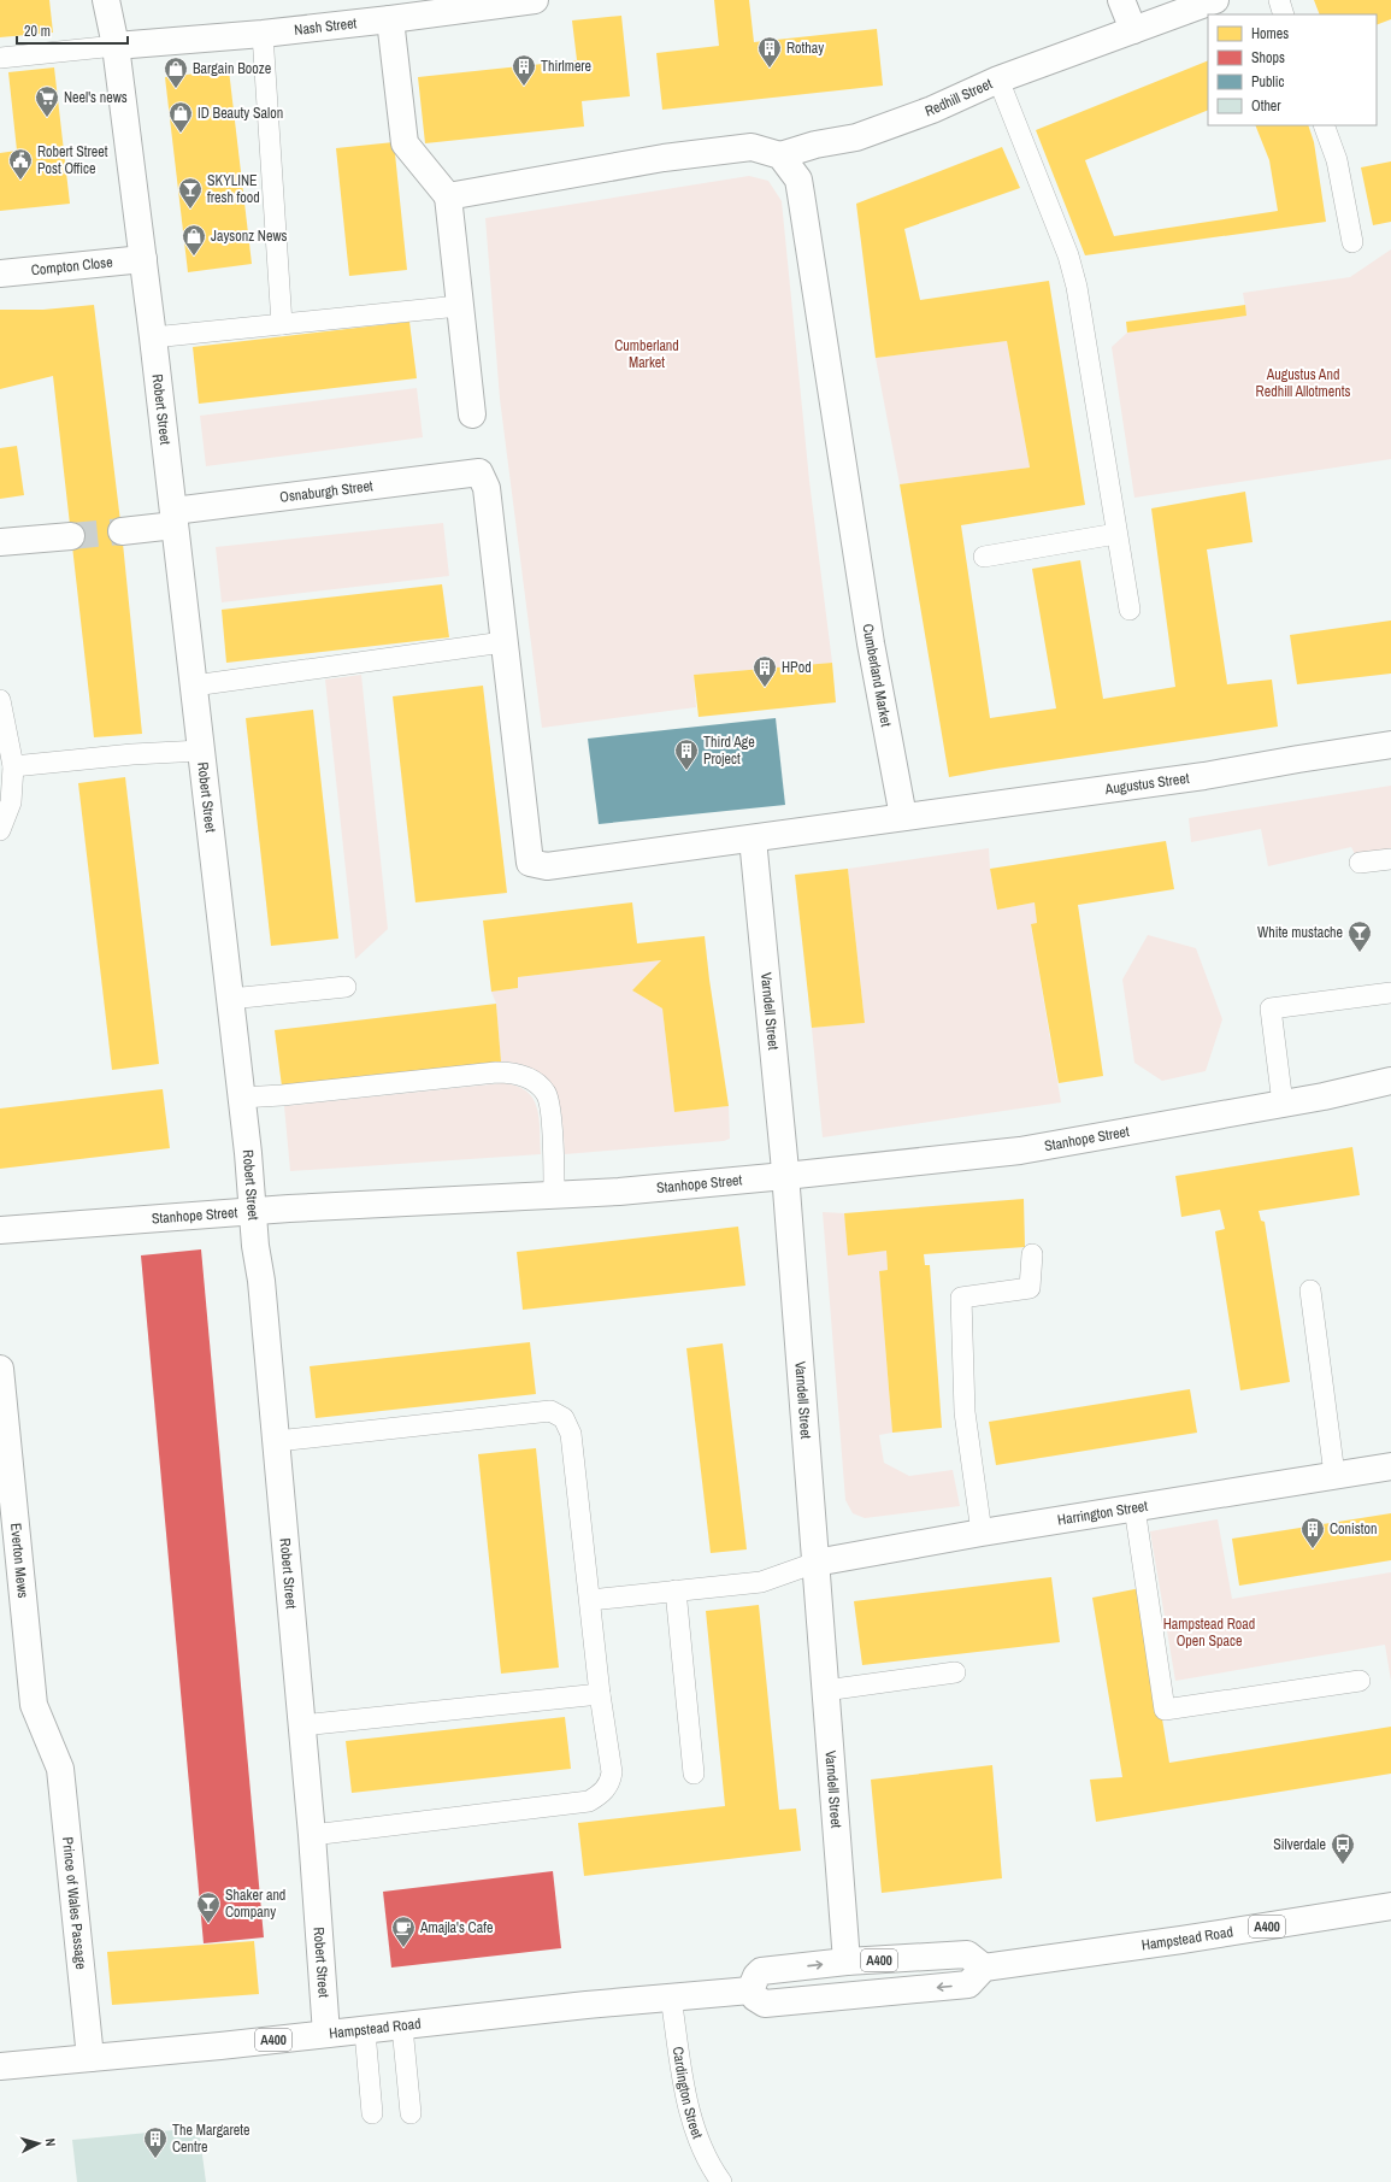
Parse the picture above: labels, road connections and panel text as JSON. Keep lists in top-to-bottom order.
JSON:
{
  "streets": {
    "main road": [
      "Nash Street",
      "Redhill Street",
      "Compton Close",
      "Robert Street",
      "Osnaburgh Street",
      "Cumberland Market",
      "Augustus Street",
      "Varndell Street",
      "Stanhope Street",
      "Harrington Street",
      "Everton Mews",
      "Prince of Wales Passage",
      "A400",
      "Hampstead Road"
    ],
    "lane": ["Cardington Street"]
  },
  "crossings": [
    ["Nash Street", "Robert Street"],
    ["Redhill Street", "Cumberland Market"],
    ["Compton Close", "Robert Street"],
    ["Robert Street", "Osnaburgh Street"],
    ["Robert Street", "Stanhope Street"],
    ["Robert Street", "Hampstead Road"],
    ["Cumberland Market", "Augustus Street"],
    ["Varndell Street", "Stanhope Street"],
    ["Varndell Street", "Harrington Street"],
    ["Varndell Street", "A400"],
    ["Everton Mews", "Prince of Wales Passage"],
    ["Prince of Wales Passage", "Hampstead Road"],
    ["A400", "Hampstead Road"],
    ["Hampstead Road", "Cardington Street"]
  ],
  "parks": ["Cumberland Market", "Augustus And Redhill Allotments", "Hampstead Road Open Space"],
  "places": {
    "building": [
      "Rothay",
      "Thirlmere",
      "HPod",
      "Third Age Project",
      "Coniston",
      "The Margarete Centre"
    ],
    "shop": ["Bargain Booze", "ID Beauty Salon", "Jaysonz News"],
    "supermarket": ["Neel's news"],
    "public building": ["Robert Street Post Office"],
    "bar": ["SKYLINE fresh food", "White mustache", "Shaker and Company"],
    "bus stop": ["Silverdale"],
    "cafe": ["Amajla's Cafe"]
  },
  "legend": [
    "Homes",
    "Shops",
    "Public",
    "Other"
  ],
  "scale_bar": "20 m",
  "north": "right"
}
